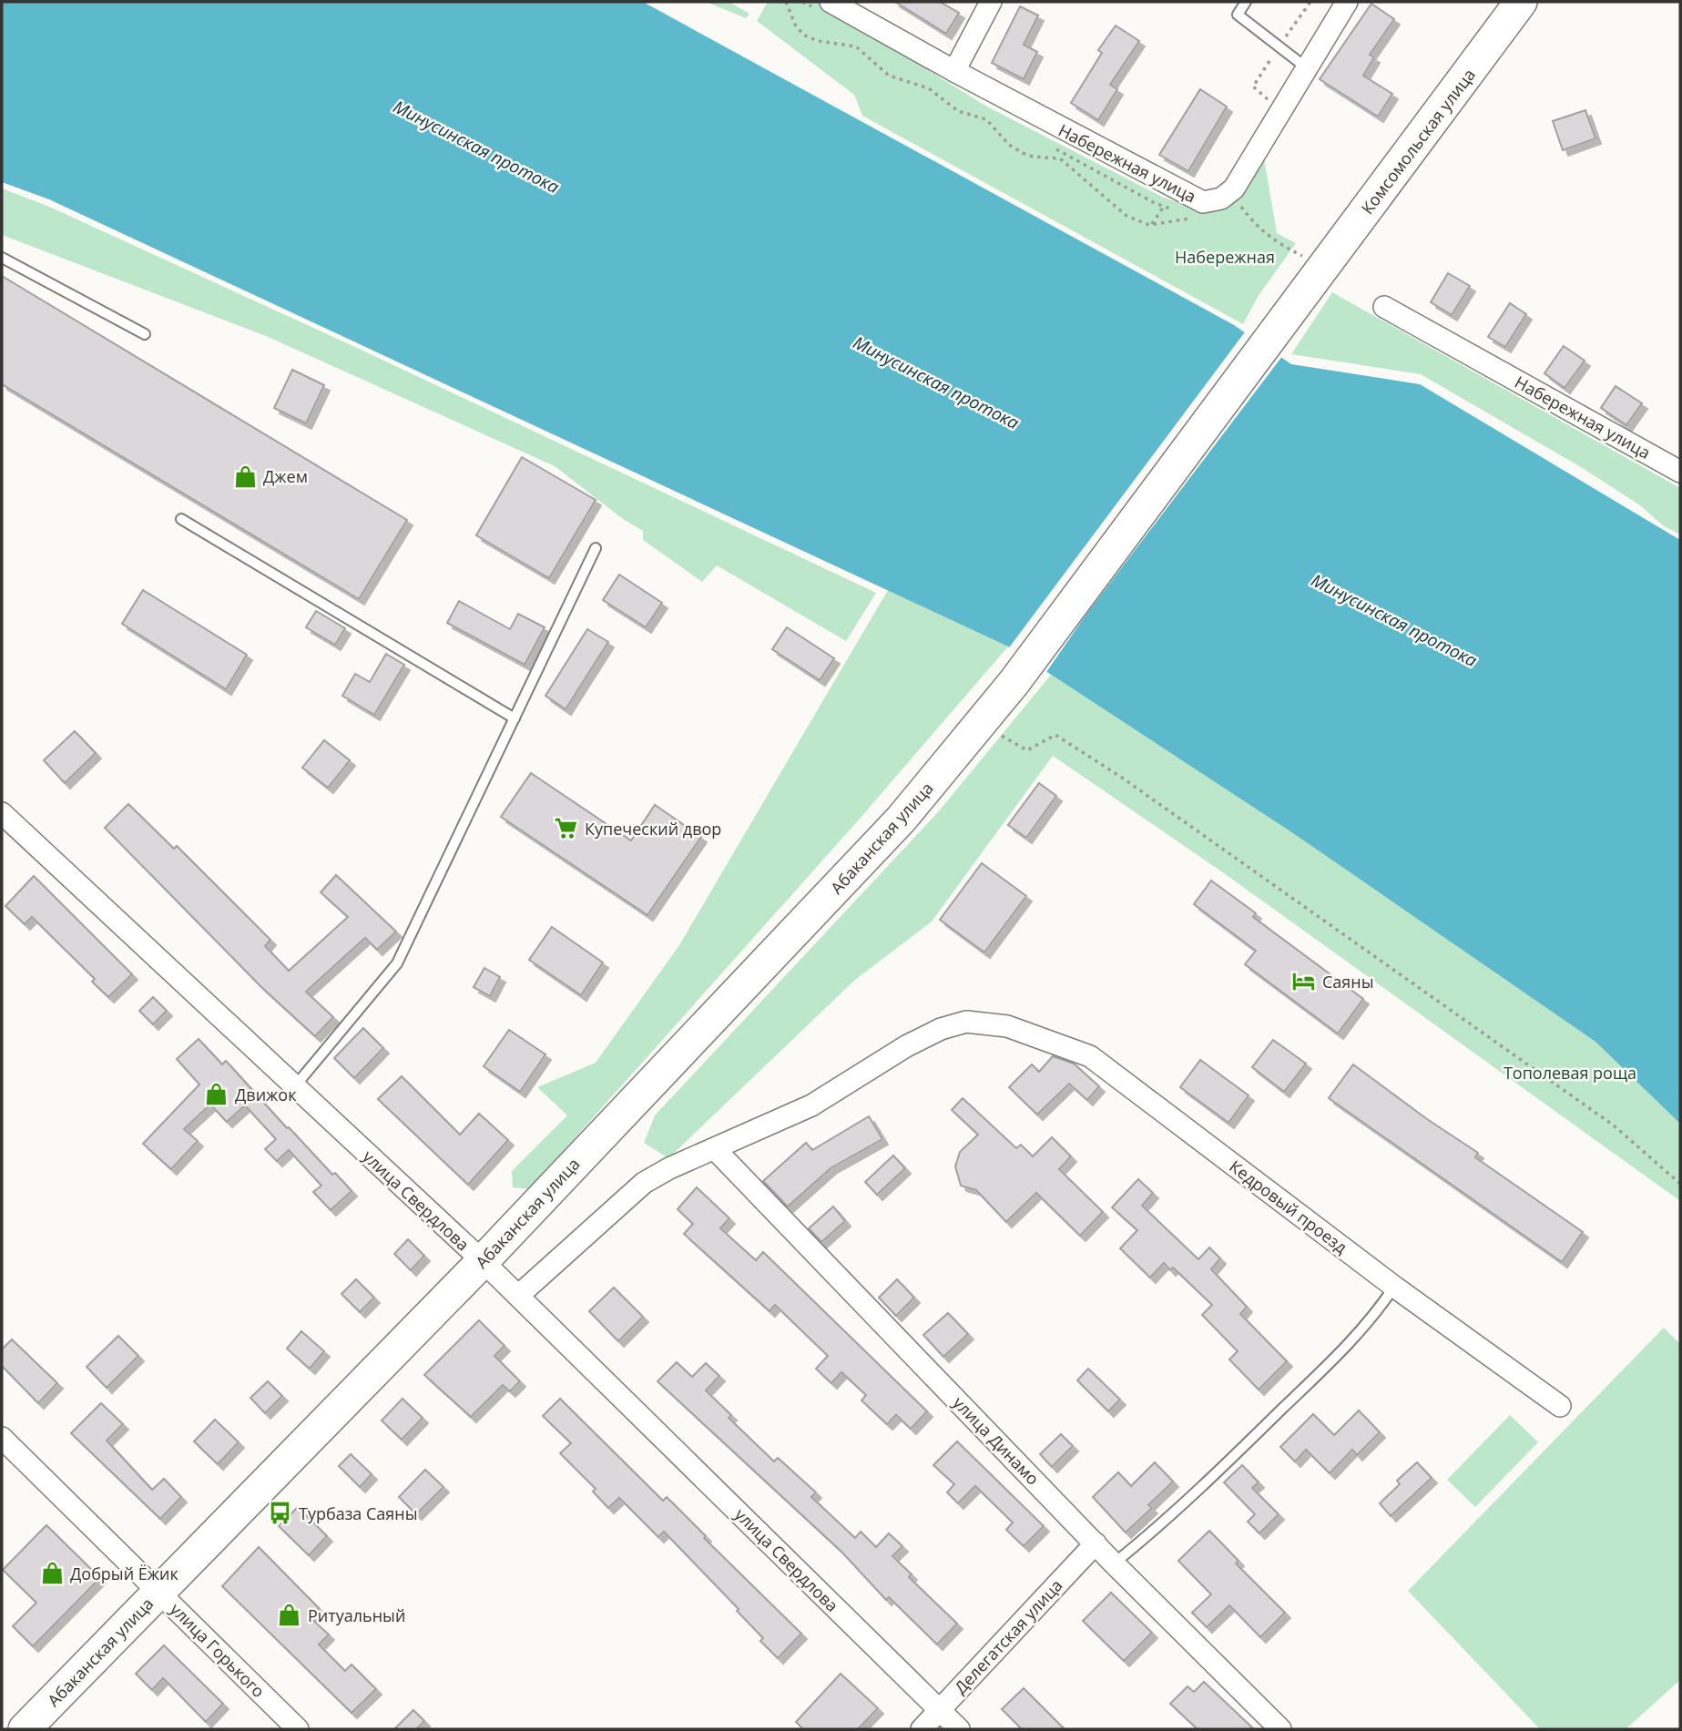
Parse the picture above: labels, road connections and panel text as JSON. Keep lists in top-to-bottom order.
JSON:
{
  "streets": {
    "main road": ["Комсомольская улица", "Абаканская улица"],
    "street": [
      "Набережная улица",
      "улица Свердлова",
      "Кедровый проезд",
      "улица Динамо",
      "Делегатская улица",
      "улица Горького"
    ]
  },
  "crossings": [
    ["Комсомольская улица", "Абаканская улица"],
    ["Абаканская улица", "улица Свердлова"],
    ["Абаканская улица", "улица Горького"],
    ["улица Свердлова", "Делегатская улица"],
    ["Кедровый проезд", "улица Динамо"],
    ["улица Динамо", "Делегатская улица"]
  ],
  "water": ["Минусинская протока"],
  "parks": ["Набережная", "Тополевая роща"],
  "places": {
    "shop": [
      "Джем",
      "Движок",
      "Добрый Ёжик",
      "Ритуальный"
    ],
    "supermarket": ["Купеческий двор"],
    "hotel": ["Саяны"],
    "bus stop": ["Турбаза Саяны"]
  }
}
